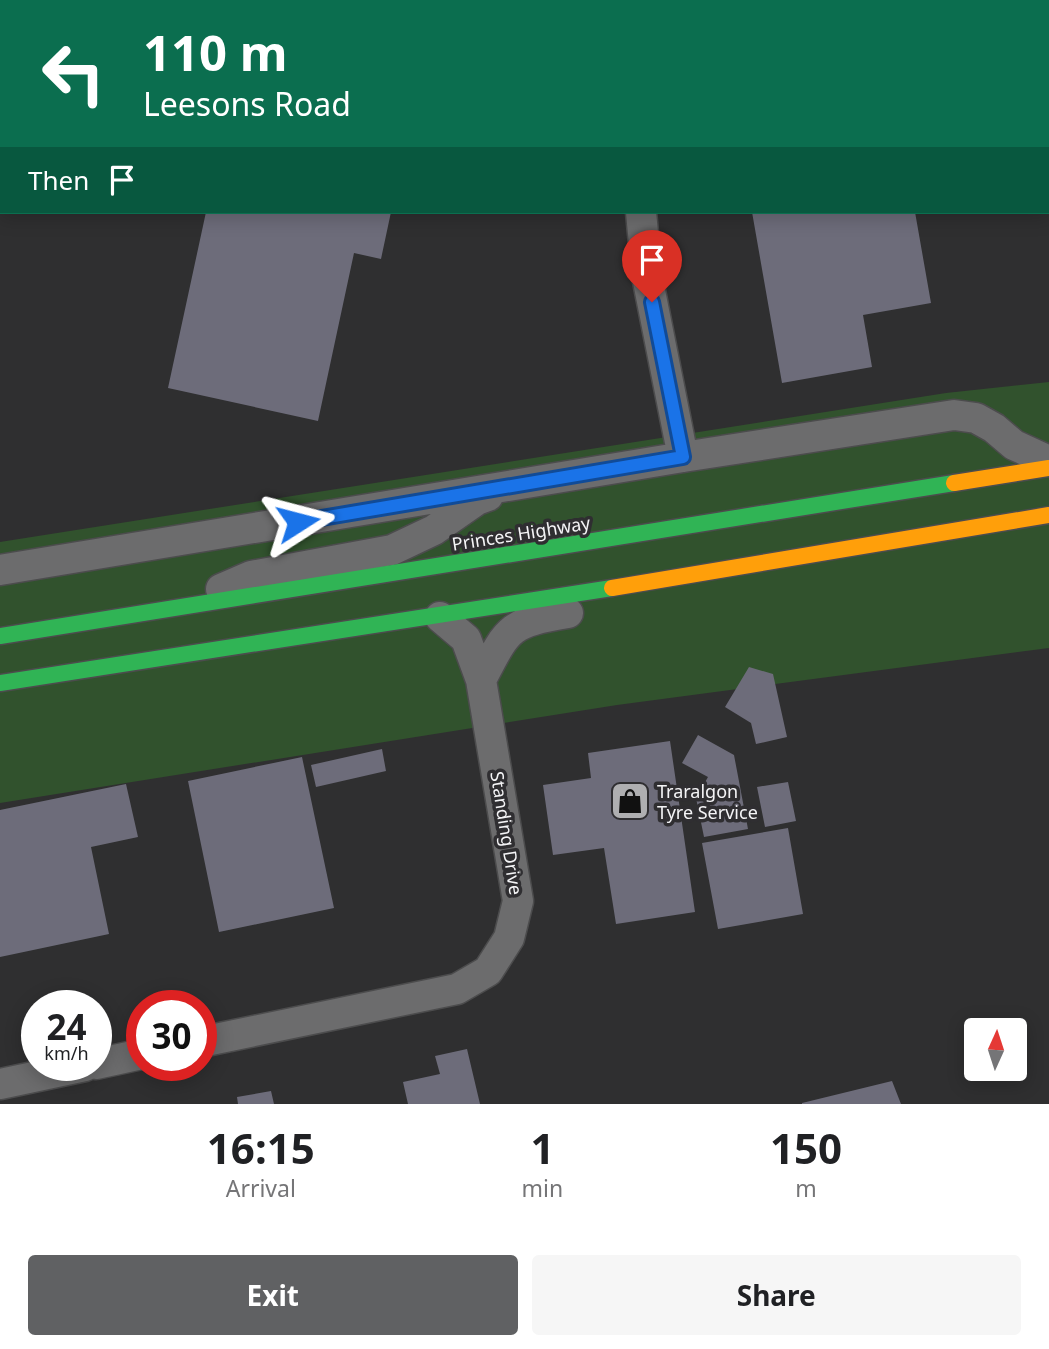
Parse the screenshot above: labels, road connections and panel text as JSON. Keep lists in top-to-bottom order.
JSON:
{
  "streets": {
    "highway": ["Princes Highway"],
    "street": ["Standing Drive"]
  },
  "places": {
    "shop": ["Traralgon Tyre Service"]
  },
  "north": "top",
  "page": {
    "turn": ["110 m", "Leesons Road"],
    "then": "Then",
    "speed": "24 km/h",
    "limit": "30",
    "eta": [
      "16:15",
      "Arrival",
      "1",
      "min",
      "150",
      "m"
    ],
    "buttons": ["Exit", "Share"]
  }
}
